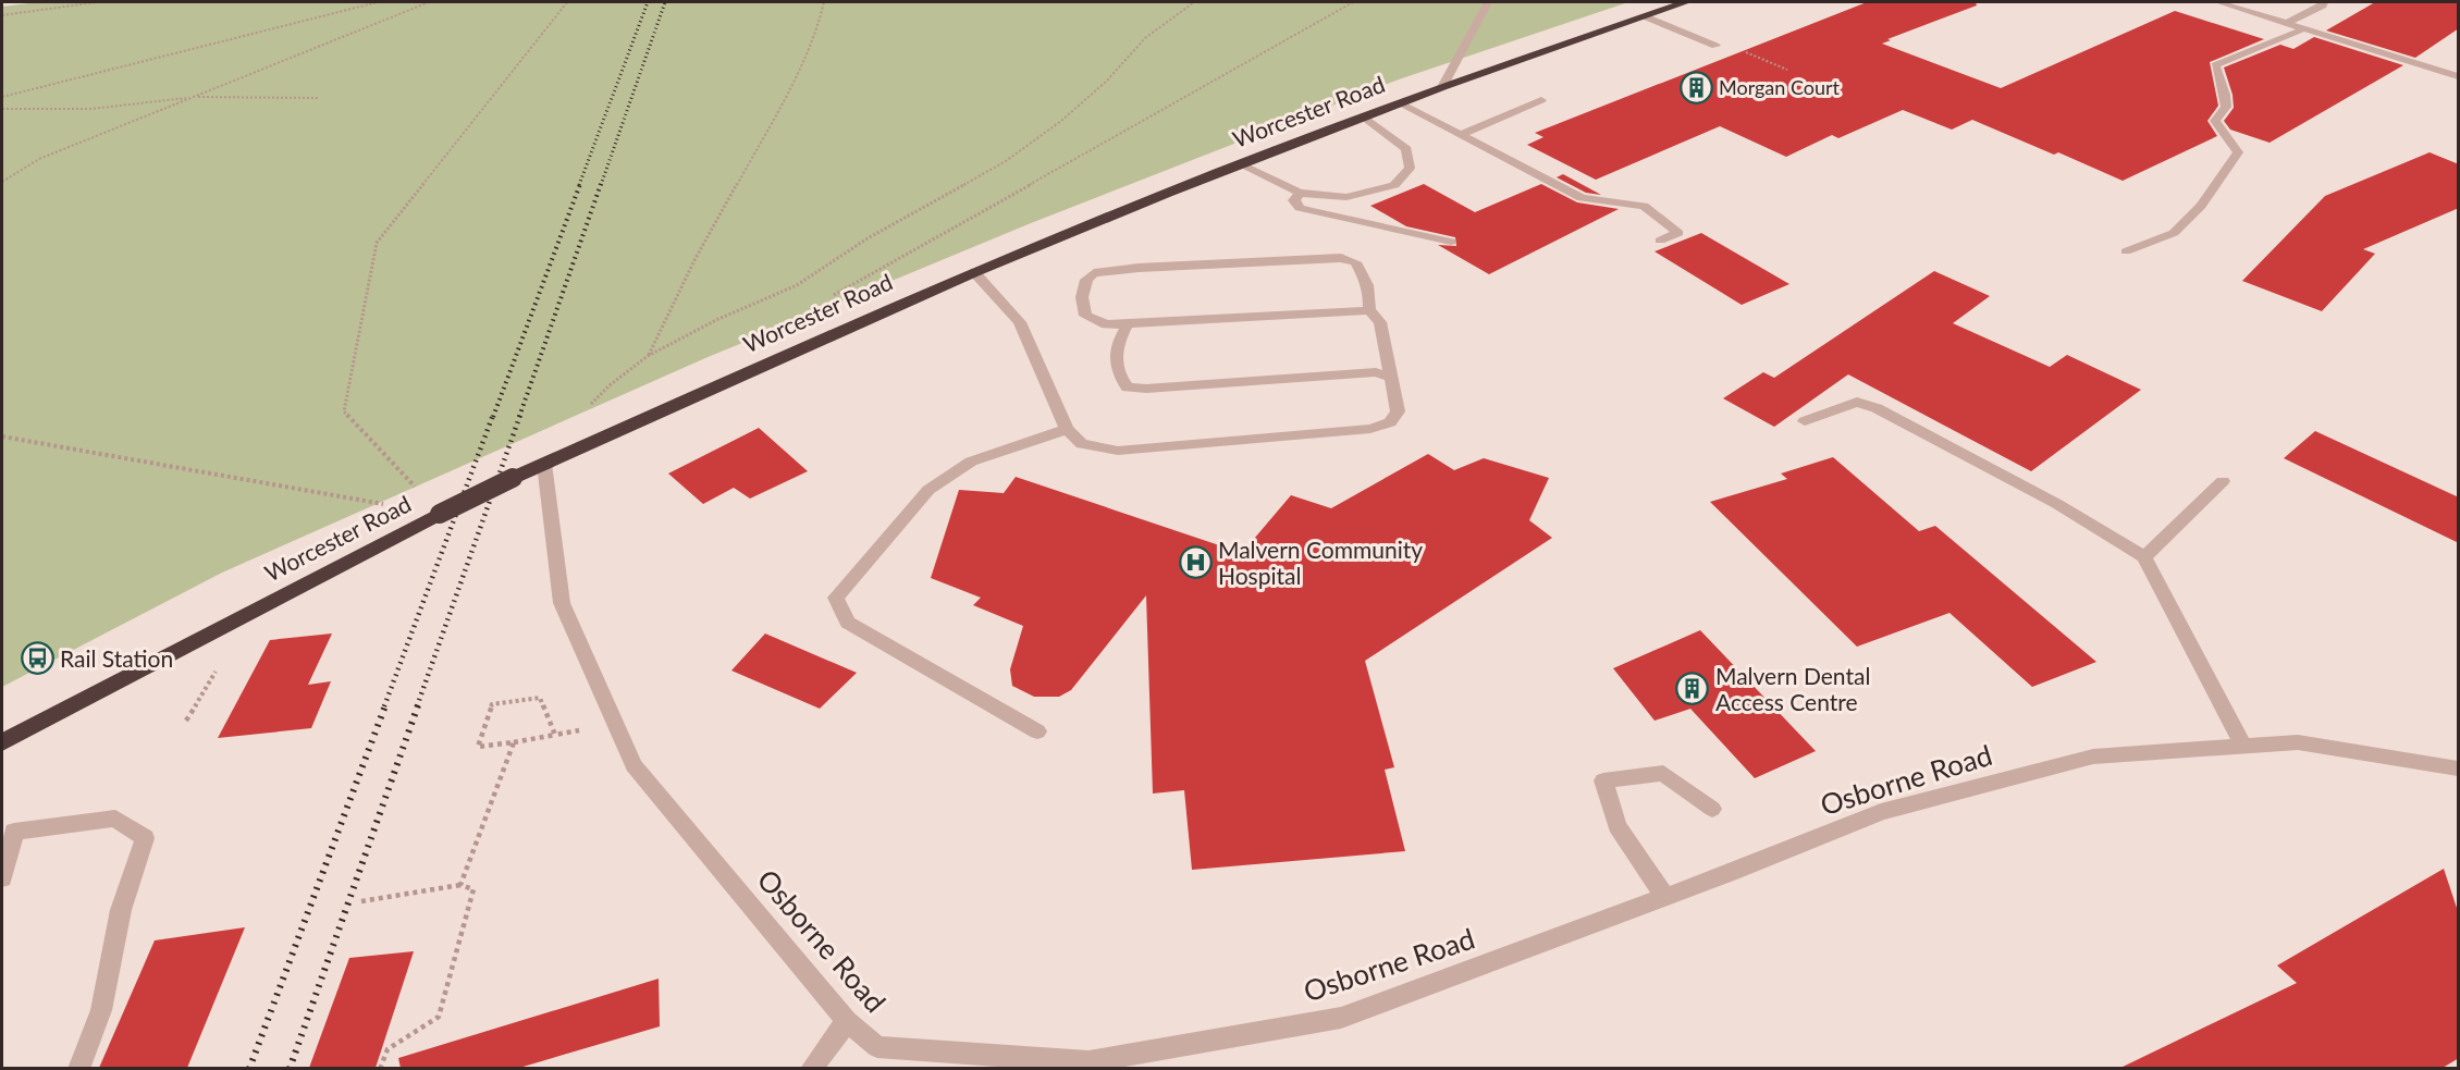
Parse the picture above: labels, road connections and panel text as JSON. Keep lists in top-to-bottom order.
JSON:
{
  "streets": {
    "highway": ["Worcester Road"],
    "street": ["Osborne Road"]
  },
  "crossings": [
    ["Worcester Road", "Osborne Road"]
  ],
  "places": {
    "building": ["Morgan Court", "Malvern Dental Access Centre"],
    "hospital": ["Malvern Community Hospital"],
    "bus stop": ["Rail Station"]
  }
}
